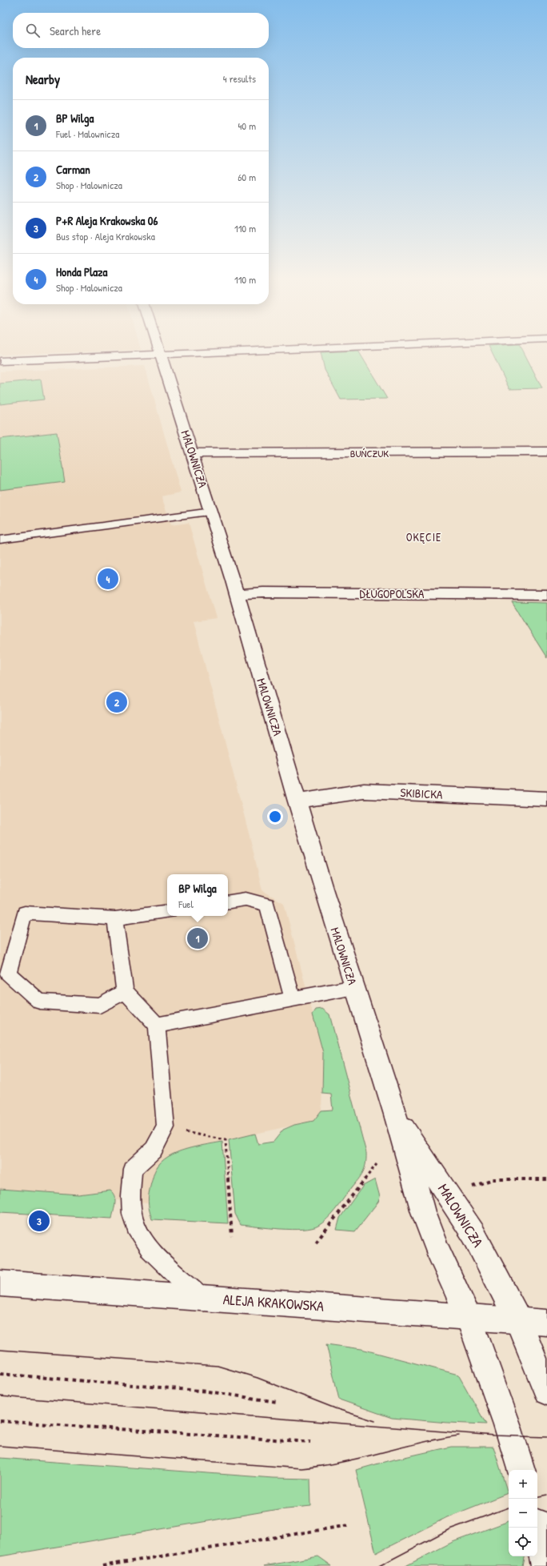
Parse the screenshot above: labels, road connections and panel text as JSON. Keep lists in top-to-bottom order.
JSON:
{
  "streets": {
    "street": [
      "BUŃCZUK",
      "MALOWNICZA",
      "DŁUGOPOLSKA",
      "SKIBICKA",
      "ALEJA KRAKOWSKA"
    ]
  },
  "crossings": [
    ["BUŃCZUK", "MALOWNICZA"],
    ["MALOWNICZA", "DŁUGOPOLSKA"],
    ["MALOWNICZA", "SKIBICKA"],
    ["MALOWNICZA", "ALEJA KRAKOWSKA"]
  ],
  "districts": ["OKĘCIE"],
  "page": {
    "search": "Search here",
    "heading": ["Nearby", "4 results"],
    "list": [
      {
        "mark": "1",
        "name": "BP Wilga",
        "note": "Fuel · Malownicza",
        "value": "40 m"
      },
      {
        "mark": "2",
        "name": "Carman",
        "note": "Shop · Malownicza",
        "value": "60 m"
      },
      {
        "mark": "3",
        "name": "P+R Aleja Krakowska 06",
        "note": "Bus stop · Aleja Krakowska",
        "value": "110 m"
      },
      {
        "mark": "4",
        "name": "Honda Plaza",
        "note": "Shop · Malownicza",
        "value": "110 m"
      }
    ],
    "pins": [
      "4",
      "2",
      "1",
      "3"
    ],
    "popup": ["BP Wilga", "Fuel"],
    "map_buttons": ["+", "−"]
  }
}
